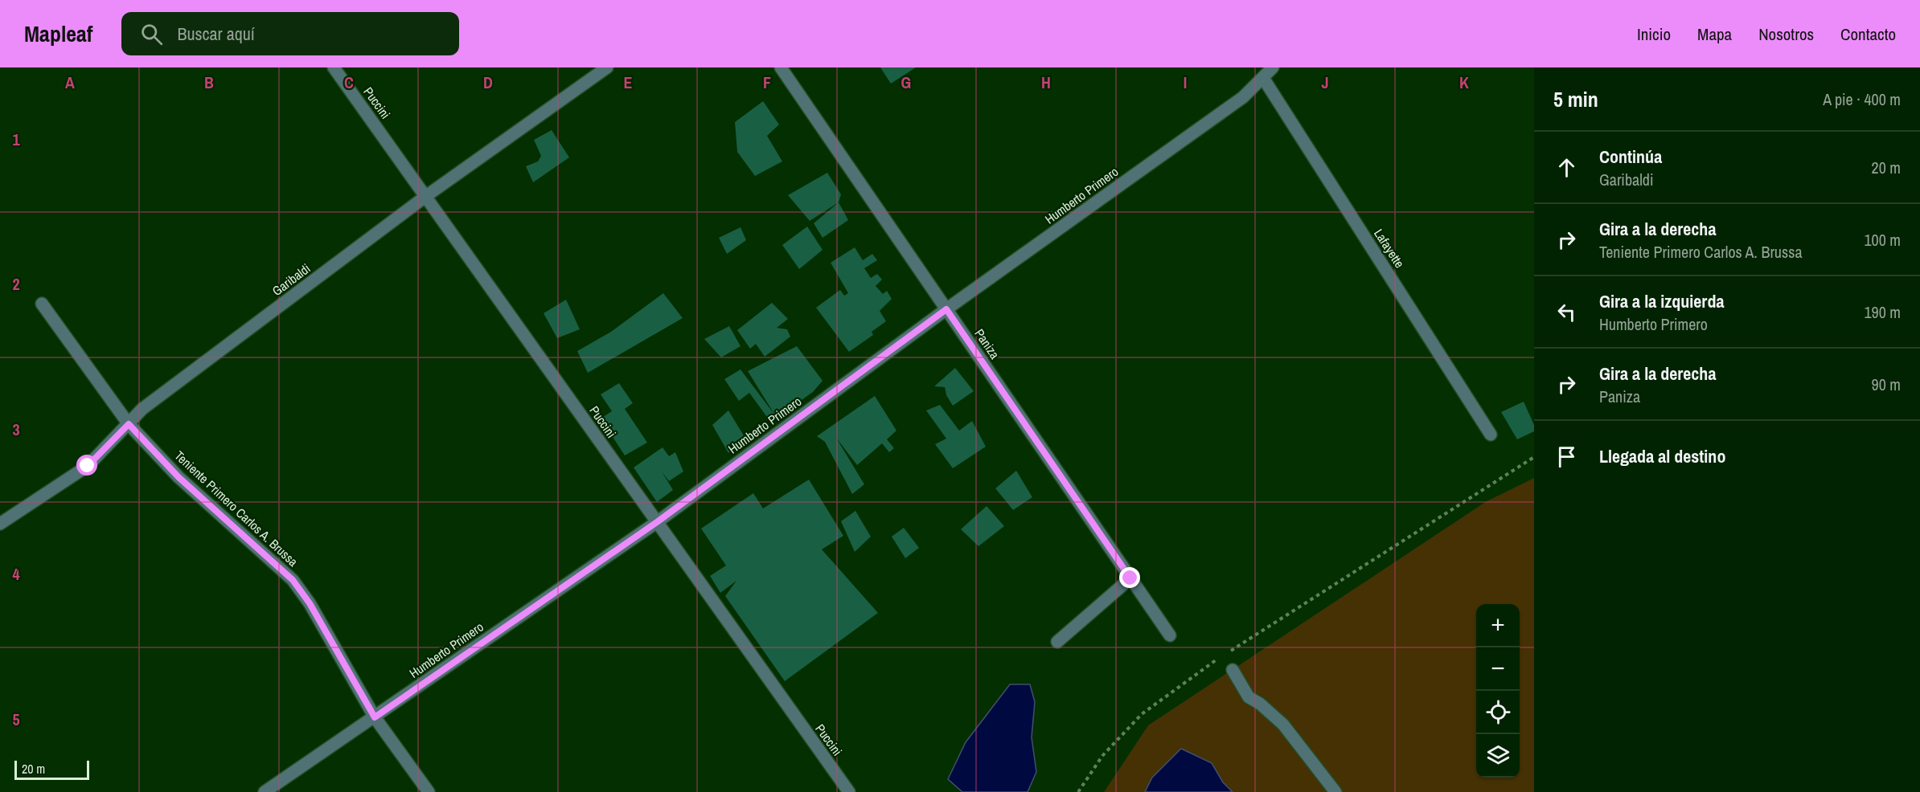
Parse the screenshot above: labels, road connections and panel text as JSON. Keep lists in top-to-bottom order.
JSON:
{
  "streets": {
    "street": [
      "Puccini",
      "Humberto Primero",
      "Lafayette",
      "Garibaldi",
      "Paniza",
      "Teniente Primero Carlos A. Brussa"
    ]
  },
  "crossings": [
    ["Puccini", "Humberto Primero"],
    ["Puccini", "Garibaldi"],
    ["Humberto Primero", "Lafayette"],
    ["Humberto Primero", "Paniza"],
    ["Humberto Primero", "Teniente Primero Carlos A. Brussa"],
    ["Garibaldi", "Teniente Primero Carlos A. Brussa"]
  ],
  "scale_bar": "20 m",
  "page": {
    "header": "Mapleaf",
    "search": "Buscar aquí",
    "nav": [
      "Inicio",
      "Mapa",
      "Nosotros",
      "Contacto"
    ],
    "heading": ["5 min", "A pie · 400 m"],
    "list": [
      ["Continúa", "Garibaldi", "20 m"],
      ["Gira a la derecha", "Teniente Primero Carlos A. Brussa", "100 m"],
      ["Gira a la izquierda", "Humberto Primero", "190 m"],
      ["Gira a la derecha", "Paniza", "90 m"],
      "Llegada al destino"
    ],
    "map_buttons": ["+", "−"],
    "scale": "20 m"
  },
  "grid": {
    "columns": [
      "A",
      "B",
      "C",
      "D",
      "E",
      "F",
      "G",
      "H",
      "I",
      "J",
      "K"
    ],
    "rows": [
      "1",
      "2",
      "3",
      "4",
      "5"
    ]
  }
}
